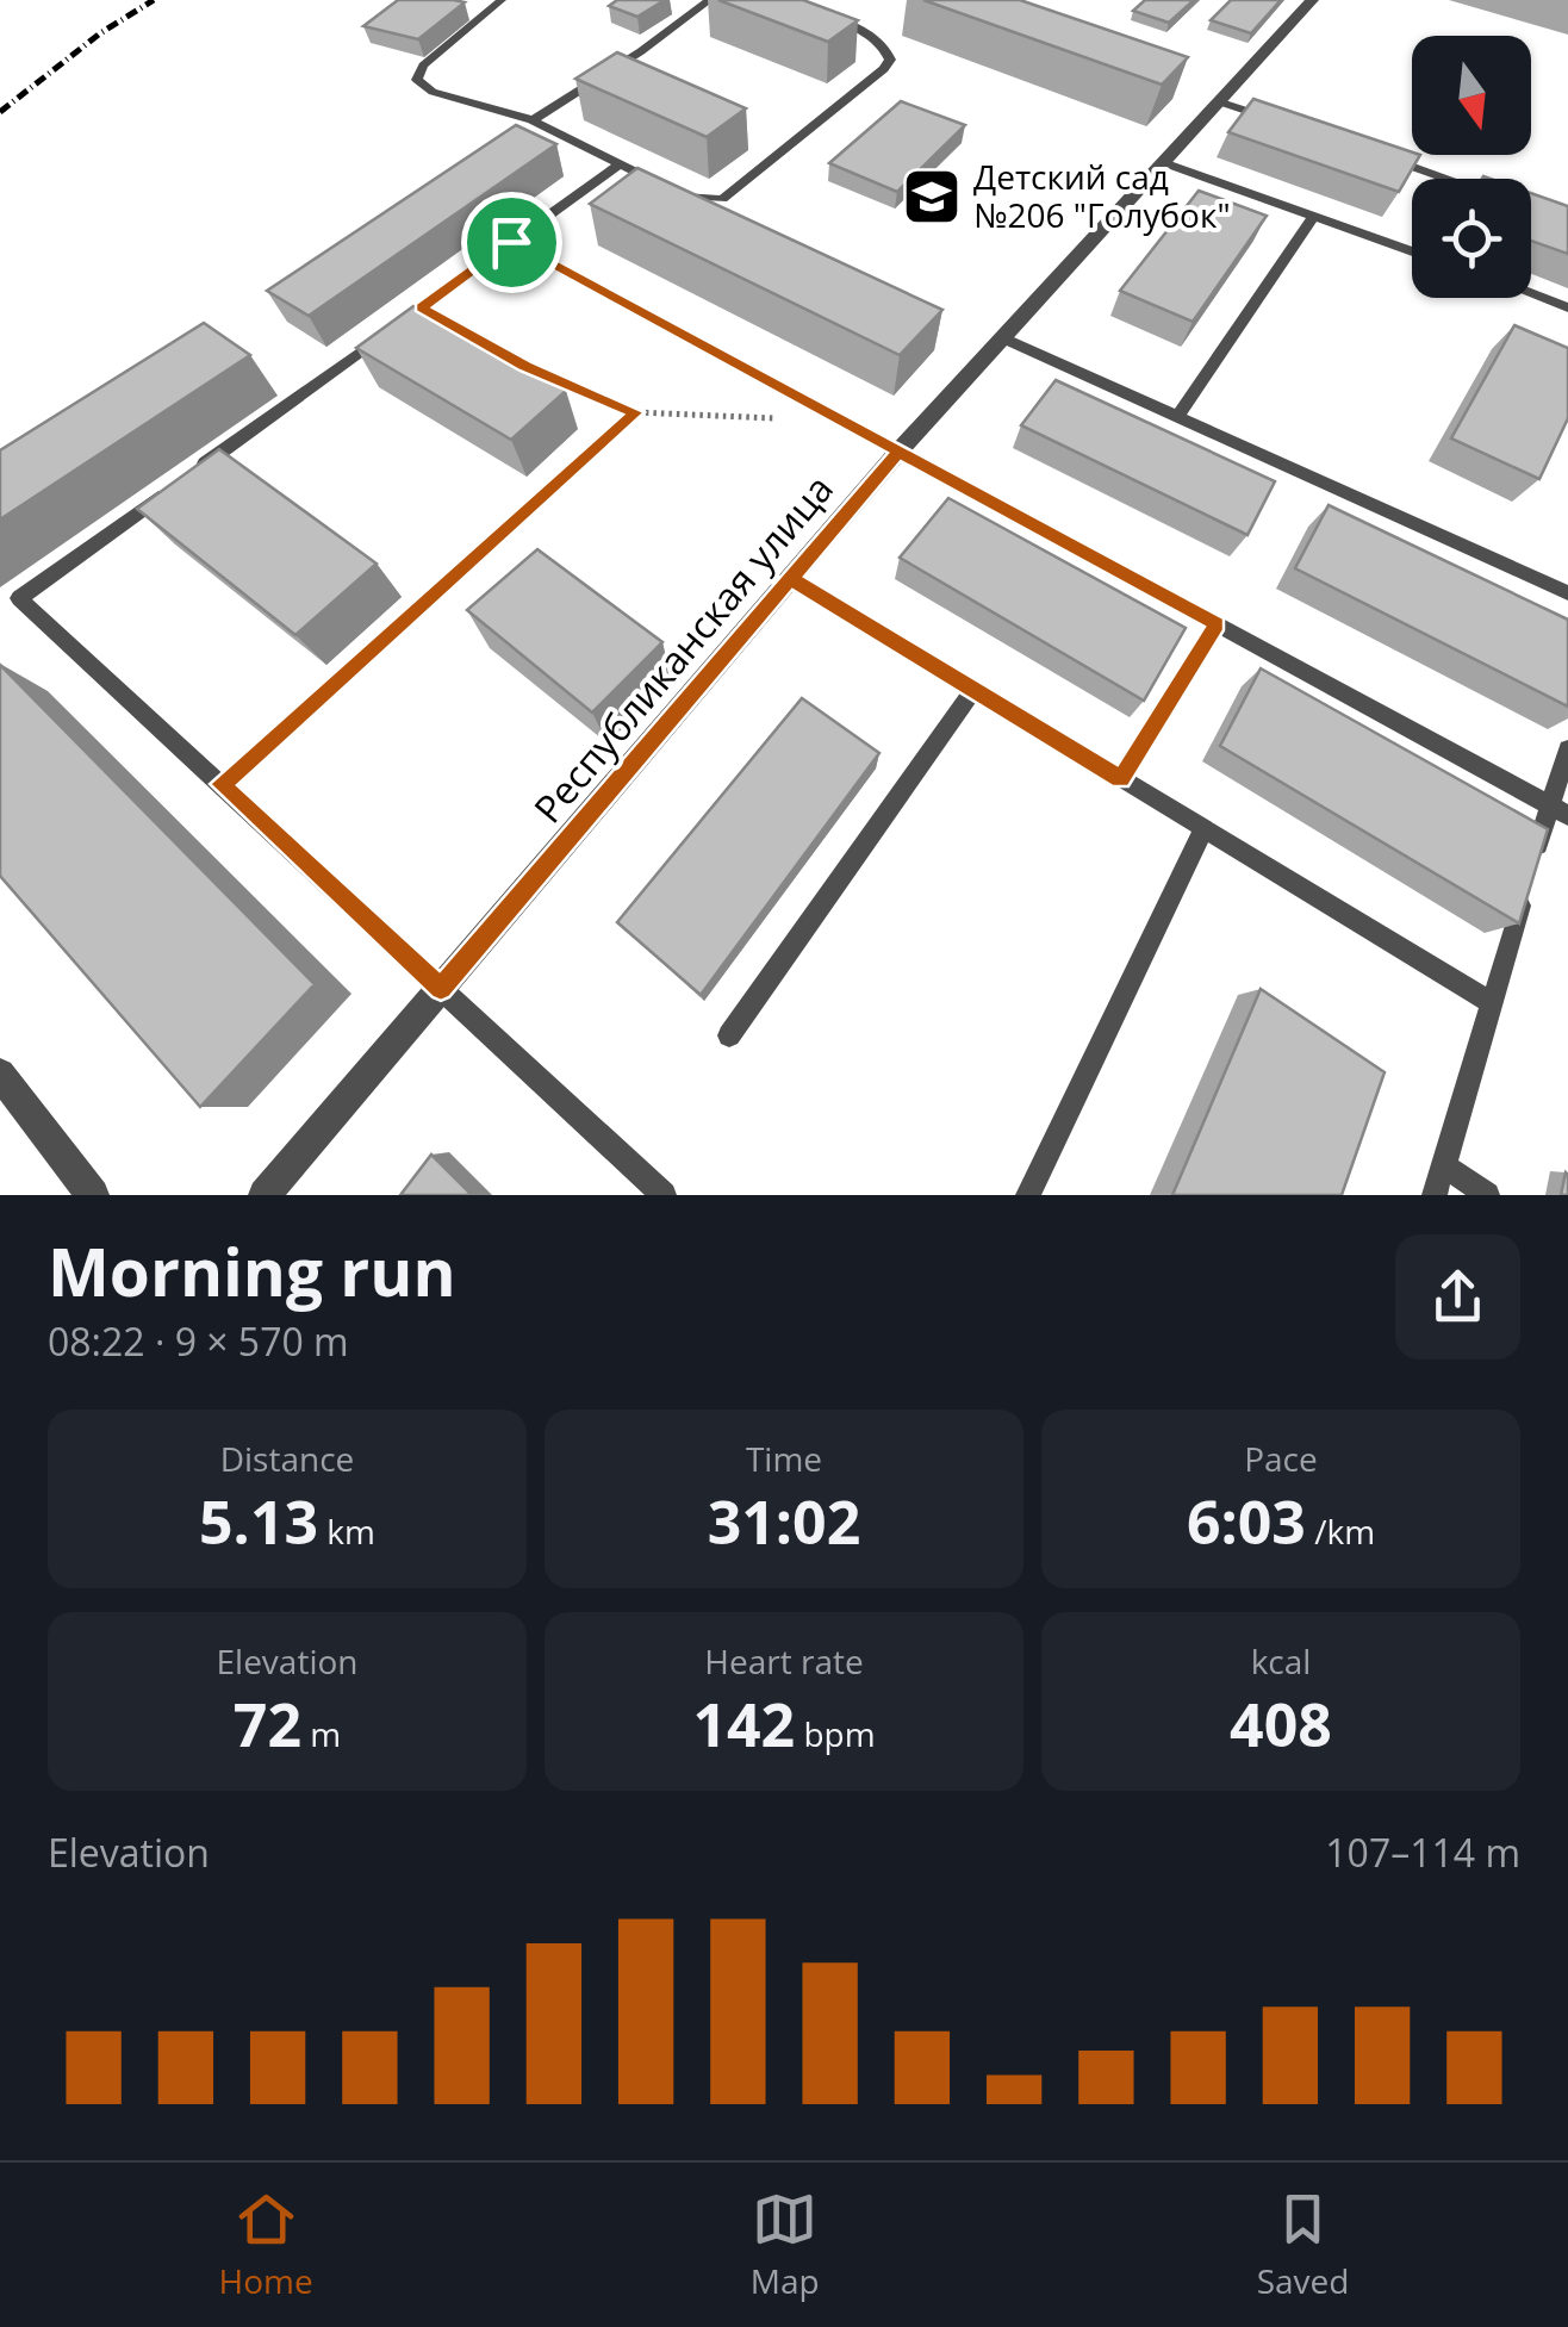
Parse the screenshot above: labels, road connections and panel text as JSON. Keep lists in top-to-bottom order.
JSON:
{
  "streets": {
    "street": ["Республиканская улица"]
  },
  "places": {
    "school or university": ["Детский сад №206 \"Голубок\""]
  },
  "north": "bottom",
  "page": {
    "heading": ["Morning run", "08:22 · 9 × 570 m"],
    "stats": [
      ["Distance", "5.13 km"],
      ["Time", "31:02"],
      ["Pace", "6:03 /km"],
      ["Elevation", "72 m"],
      ["Heart rate", "142 bpm"],
      ["kcal", "408"]
    ],
    "chart": ["Elevation", "107–114 m"],
    "tabs": ["Home", "Map", "Saved"]
  }
}
